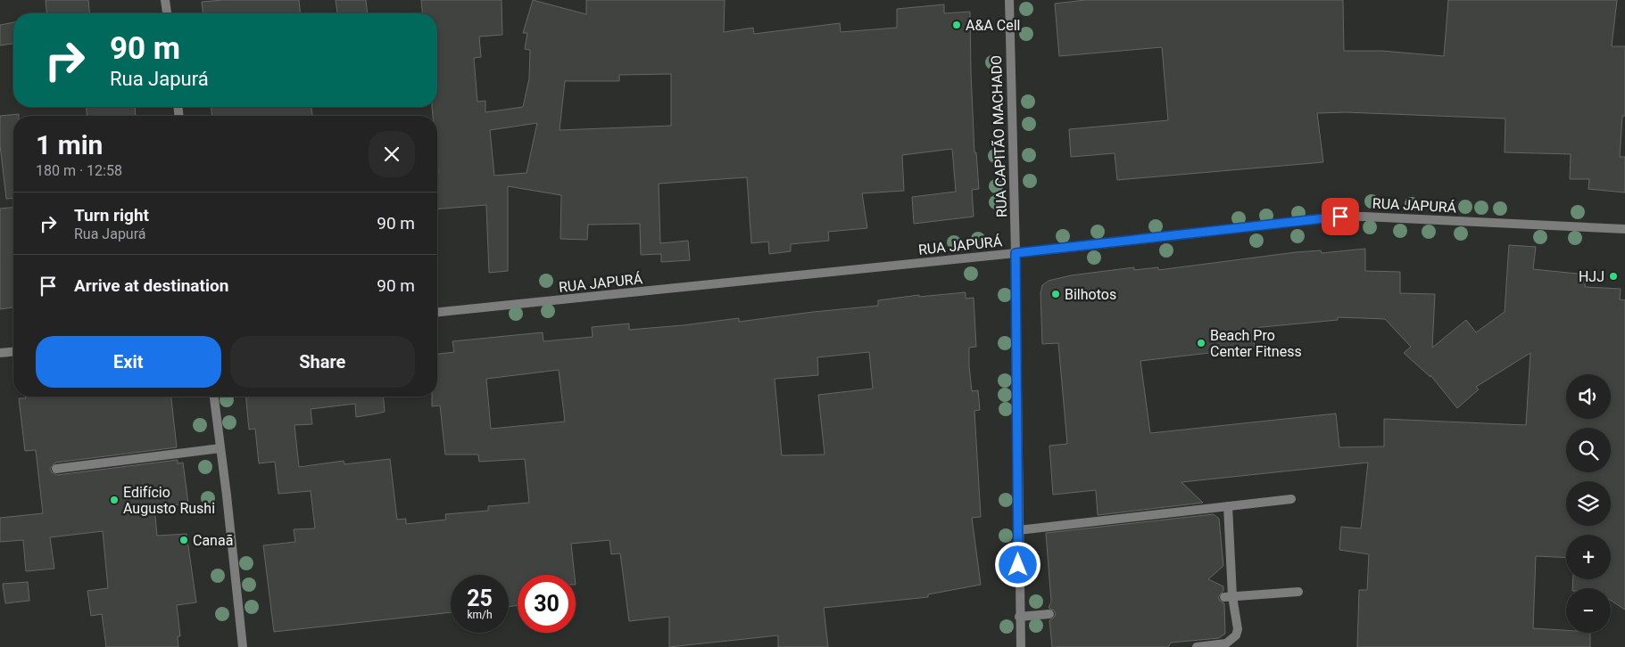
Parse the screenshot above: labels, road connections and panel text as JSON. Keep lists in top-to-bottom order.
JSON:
{
  "streets": {
    "street": ["RUA CAPITÃO MACHADO", "RUA JAPURÁ"]
  },
  "crossings": [
    ["RUA CAPITÃO MACHADO", "RUA JAPURÁ"]
  ],
  "places": [
    "A&A Cell",
    "HJJ",
    "Bilhotos",
    "Beach Pro Center Fitness",
    "Edifício Augusto Rushi",
    "Canaã"
  ],
  "page": {
    "turn": ["90 m", "Rua Japurá"],
    "heading": ["1 min", "180 m · 12:58"],
    "list": [
      {
        "name": "Turn right",
        "note": "Rua Japurá",
        "value": "90 m"
      },
      {
        "name": "Arrive at destination",
        "value": "90 m"
      }
    ],
    "buttons": ["Exit", "Share"],
    "map_buttons": ["+", "−"],
    "speed": "25 km/h",
    "limit": "30"
  }
}
